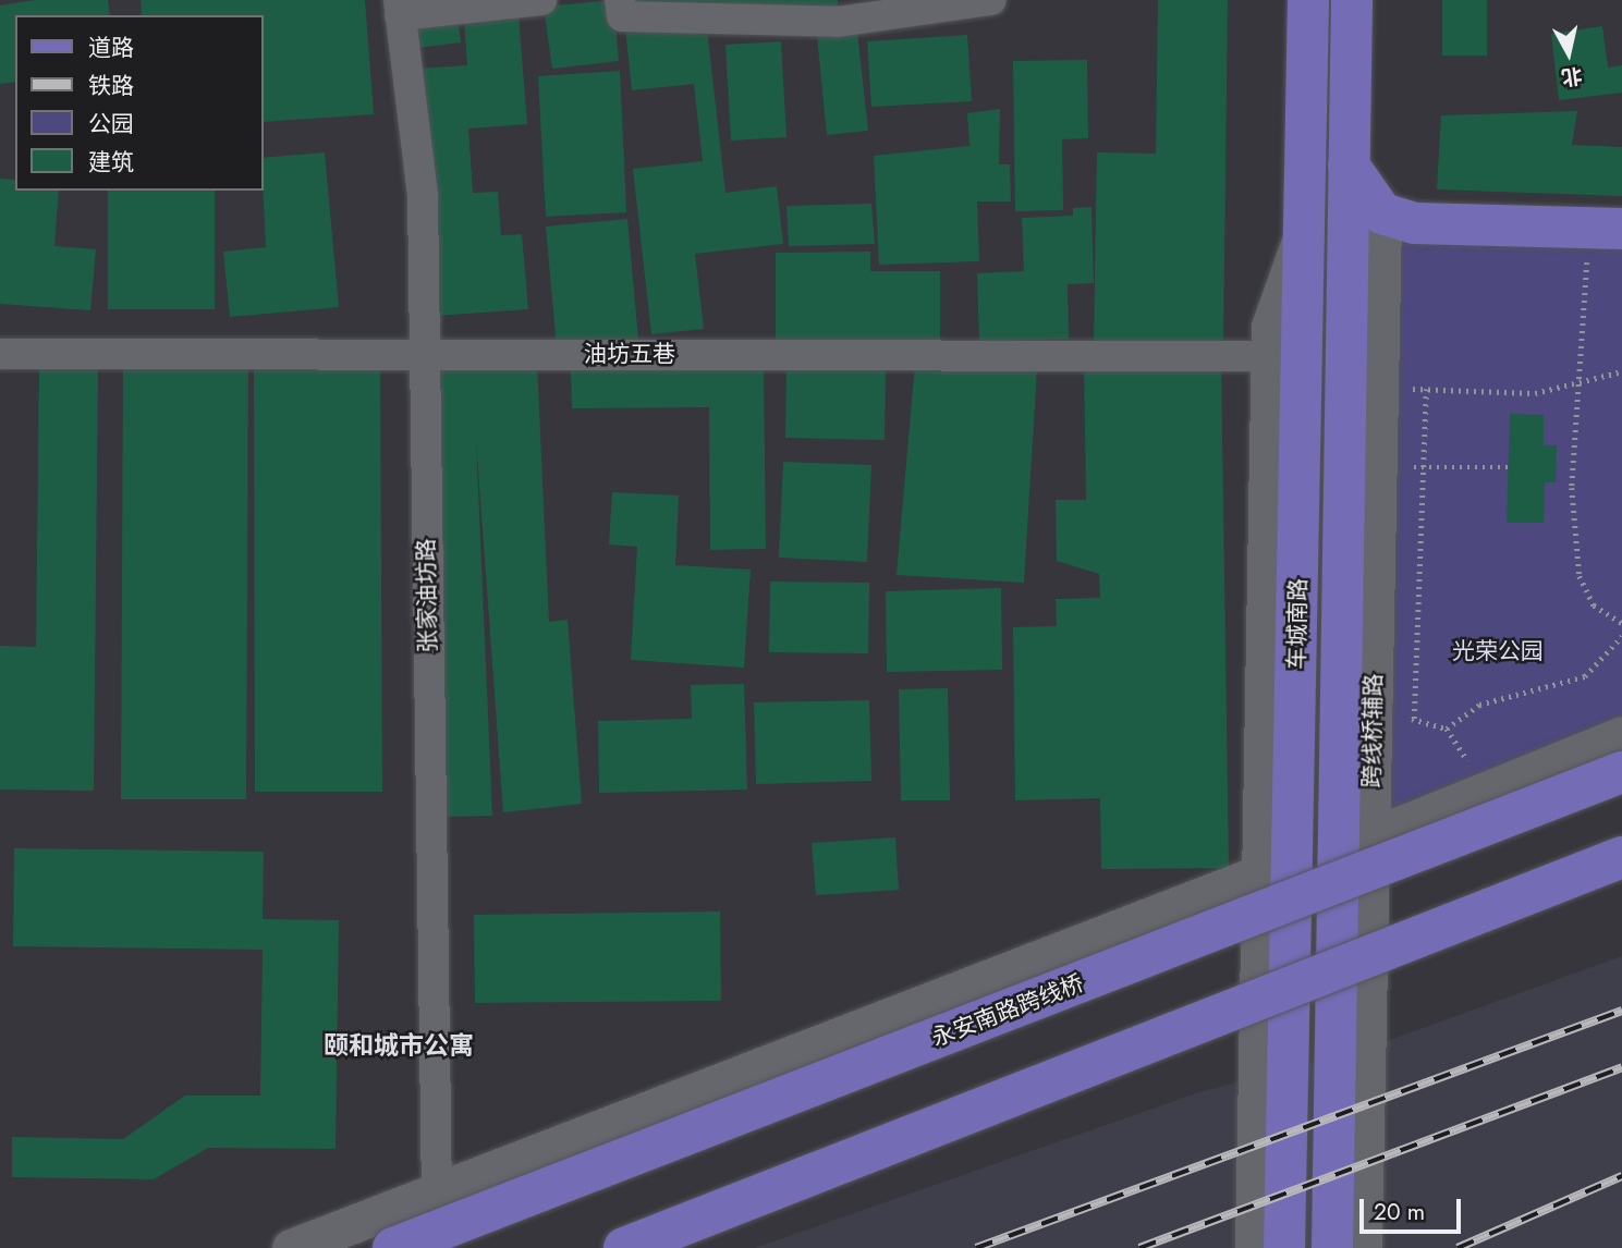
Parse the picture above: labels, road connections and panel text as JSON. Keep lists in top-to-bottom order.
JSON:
{
  "streets": {
    "main road": ["车城南路", "永安南路跨线桥"],
    "street": ["油坊五巷", "张家油坊路", "跨线桥辅路"]
  },
  "crossings": [
    ["油坊五巷", "张家油坊路"]
  ],
  "districts": ["颐和城市公寓"],
  "parks": ["光荣公园"],
  "legend": [
    "道路",
    "铁路",
    "公园",
    "建筑"
  ],
  "scale_bar": "20 m",
  "north": "bottom"
}
